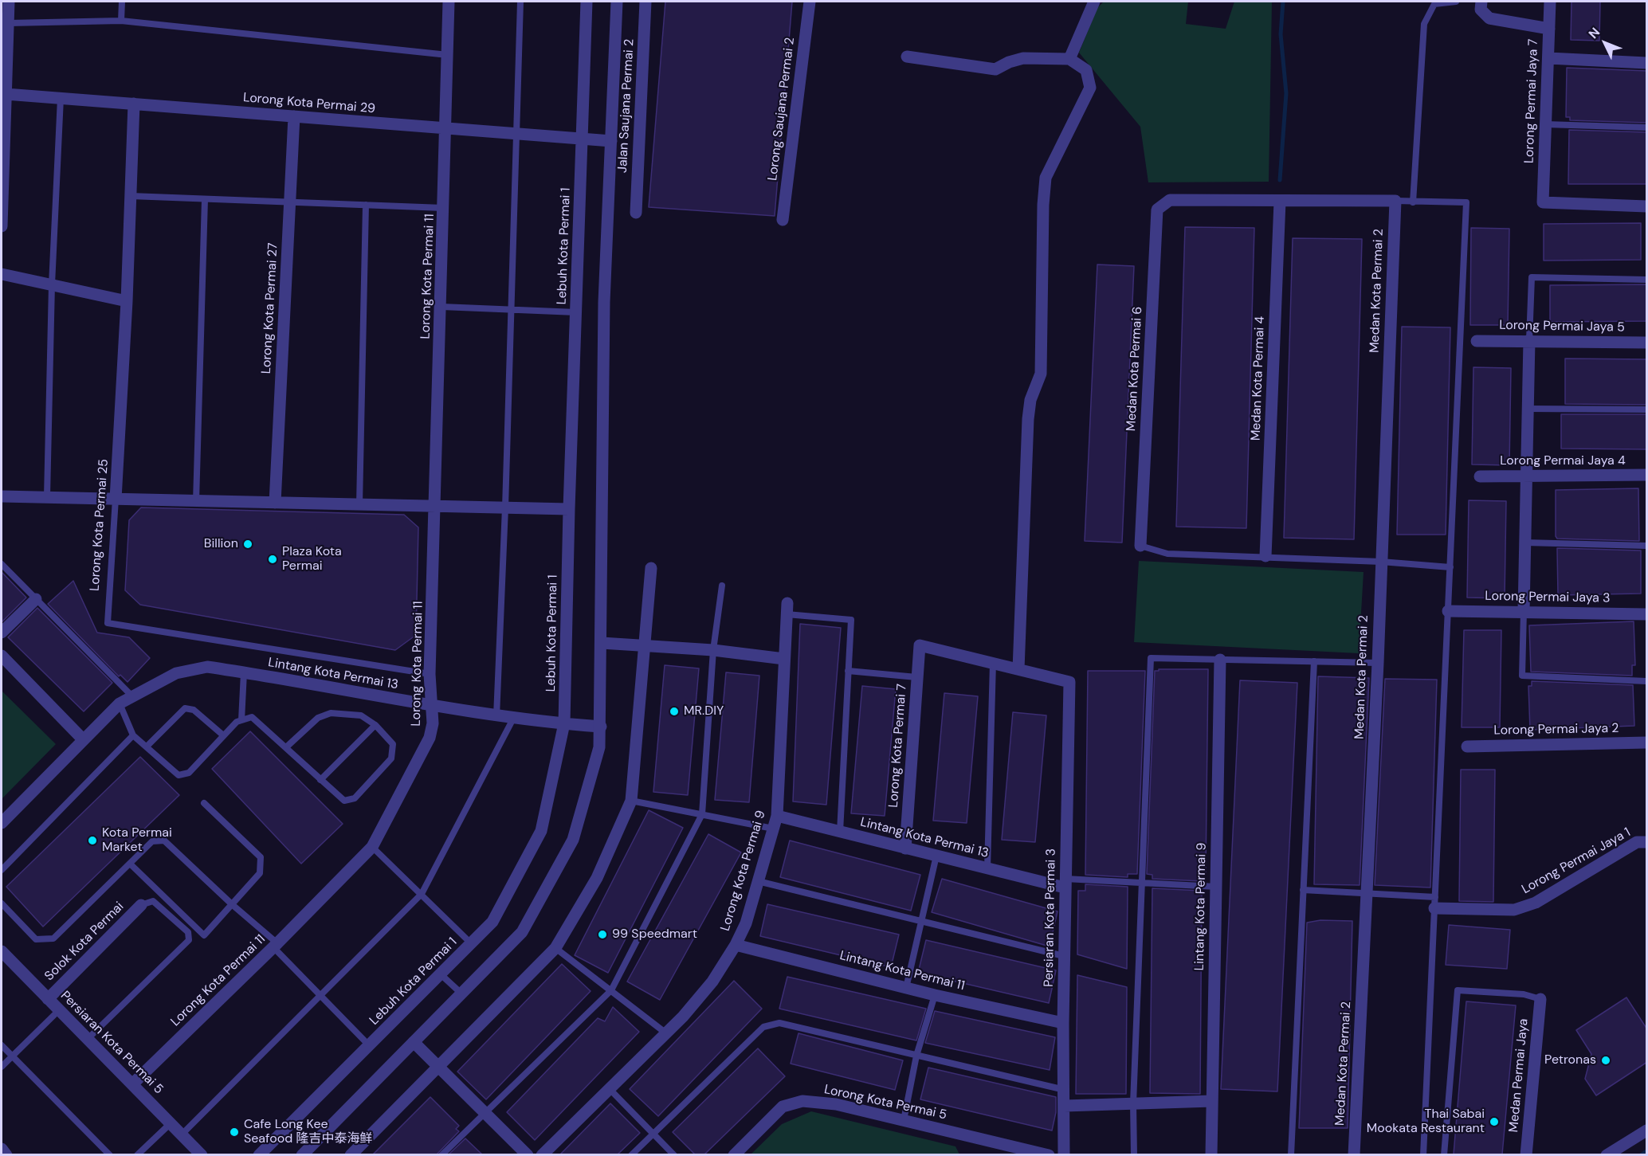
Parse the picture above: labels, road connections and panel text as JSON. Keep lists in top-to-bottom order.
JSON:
{
  "streets": {
    "street": [
      "Lorong Permai Jaya 7",
      "Lorong Kota Permai 29",
      "Jalan Saujana Permai 2",
      "Lorong Saujana Permai 2",
      "Lebuh Kota Permai 1",
      "Lorong Kota Permai 11",
      "Medan Kota Permai 2",
      "Lorong Kota Permai 27",
      "Lorong Permai Jaya 5",
      "Medan Kota Permai 6",
      "Medan Kota Permai 4",
      "Lorong Permai Jaya 4",
      "Lorong Kota Permai 25",
      "Lorong Permai Jaya 3",
      "Lintang Kota Permai 13",
      "Lorong Permai Jaya 2",
      "Lorong Kota Permai 7",
      "Lorong Permai Jaya 1",
      "Lorong Kota Permai 9",
      "Lintang Kota Permai 9",
      "Persiaran Kota Permai 3",
      "Solok Kota Permai",
      "Lintang Kota Permai 11",
      "Persiaran Kota Permai 5",
      "Medan Permai Jaya",
      "Lorong Kota Permai 5"
    ]
  },
  "crossings": [
    ["Lorong Kota Permai 29", "Lebuh Kota Permai 1"],
    ["Lorong Kota Permai 29", "Lorong Kota Permai 11"],
    ["Lorong Kota Permai 29", "Lorong Kota Permai 27"],
    ["Lorong Kota Permai 29", "Lorong Kota Permai 25"],
    ["Lebuh Kota Permai 1", "Lintang Kota Permai 13"],
    ["Lorong Kota Permai 11", "Lorong Kota Permai 25"],
    ["Lorong Kota Permai 11", "Lintang Kota Permai 13"],
    ["Lorong Kota Permai 11", "Persiaran Kota Permai 5"],
    ["Medan Kota Permai 6", "Medan Kota Permai 4"],
    ["Lintang Kota Permai 13", "Lorong Kota Permai 7"],
    ["Lintang Kota Permai 13", "Lorong Kota Permai 9"],
    ["Lintang Kota Permai 13", "Persiaran Kota Permai 3"],
    ["Lorong Kota Permai 9", "Lintang Kota Permai 11"],
    ["Persiaran Kota Permai 3", "Lintang Kota Permai 11"],
    ["Solok Kota Permai", "Persiaran Kota Permai 5"]
  ],
  "places": [
    "Billion",
    "Plaza Kota Permai",
    "MR.DIY",
    "Kota Permai Market",
    "99 Speedmart",
    "Petronas",
    "Thai Sabai Mookata Restaurant",
    "Cafe Long Kee Seafood 隆吉中泰海鲜"
  ],
  "north": "top left"
}
